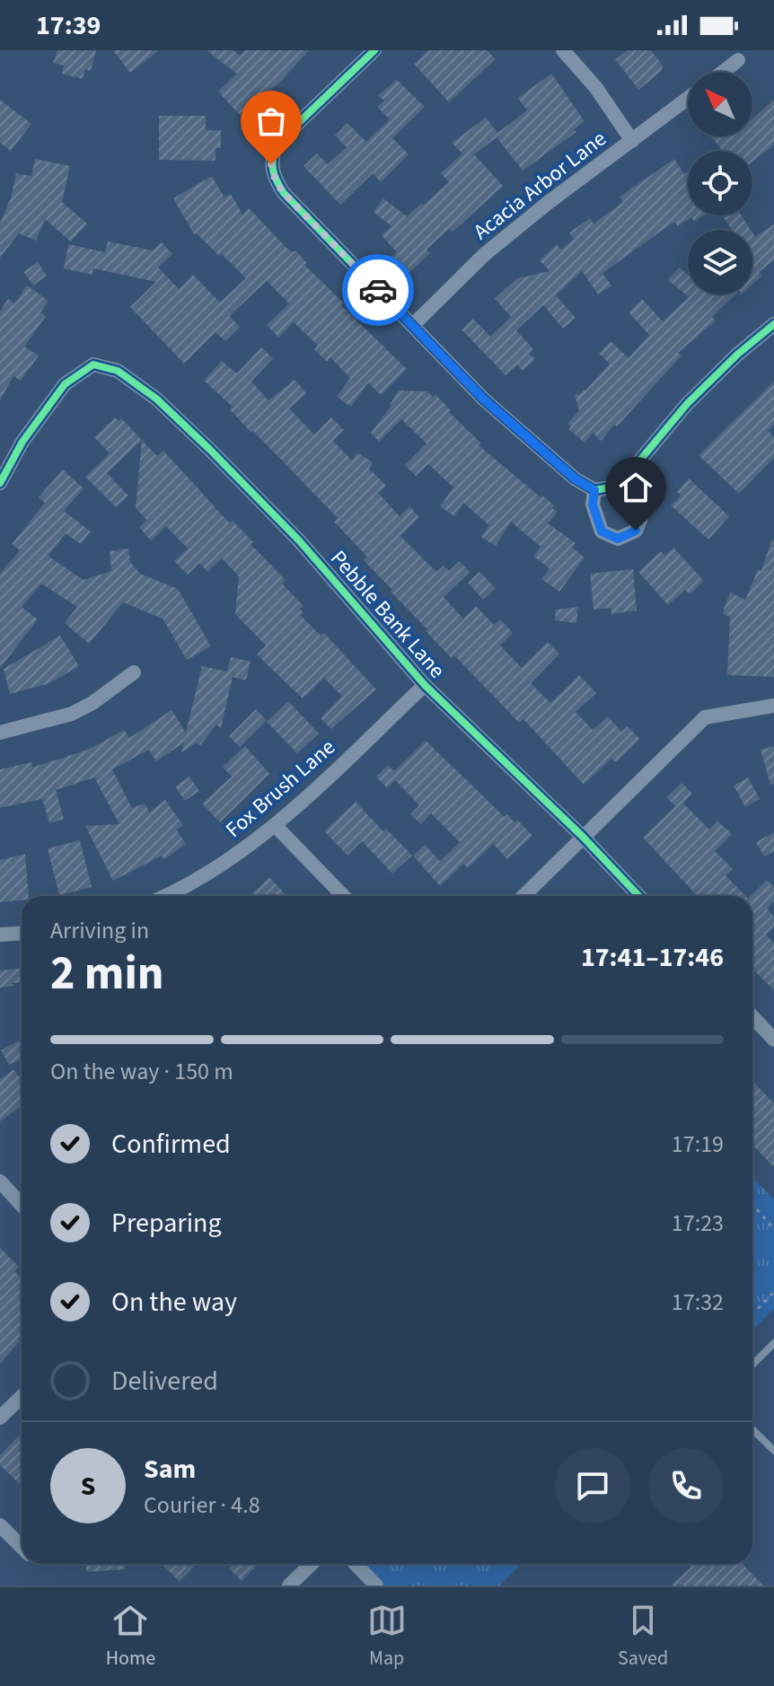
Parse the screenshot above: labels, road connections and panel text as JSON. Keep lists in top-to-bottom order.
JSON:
{
  "streets": {
    "street": ["Acacia Arbor Lane", "Pebble Bank Lane", "Fox Brush Lane"]
  },
  "crossings": [
    ["Pebble Bank Lane", "Fox Brush Lane"]
  ],
  "north": "top left",
  "page": {
    "status": "17:39",
    "heading": ["2 min", "Arriving in", "17:41–17:46"],
    "panel": ["Sam", "Courier · 4.8"],
    "bar": "On the way · 150 m",
    "list": [
      ["Confirmed", "17:19"],
      ["Preparing", "17:23"],
      ["On the way", "17:32"],
      "Delivered"
    ],
    "round": "S",
    "tabs": ["Home", "Map", "Saved"]
  }
}
